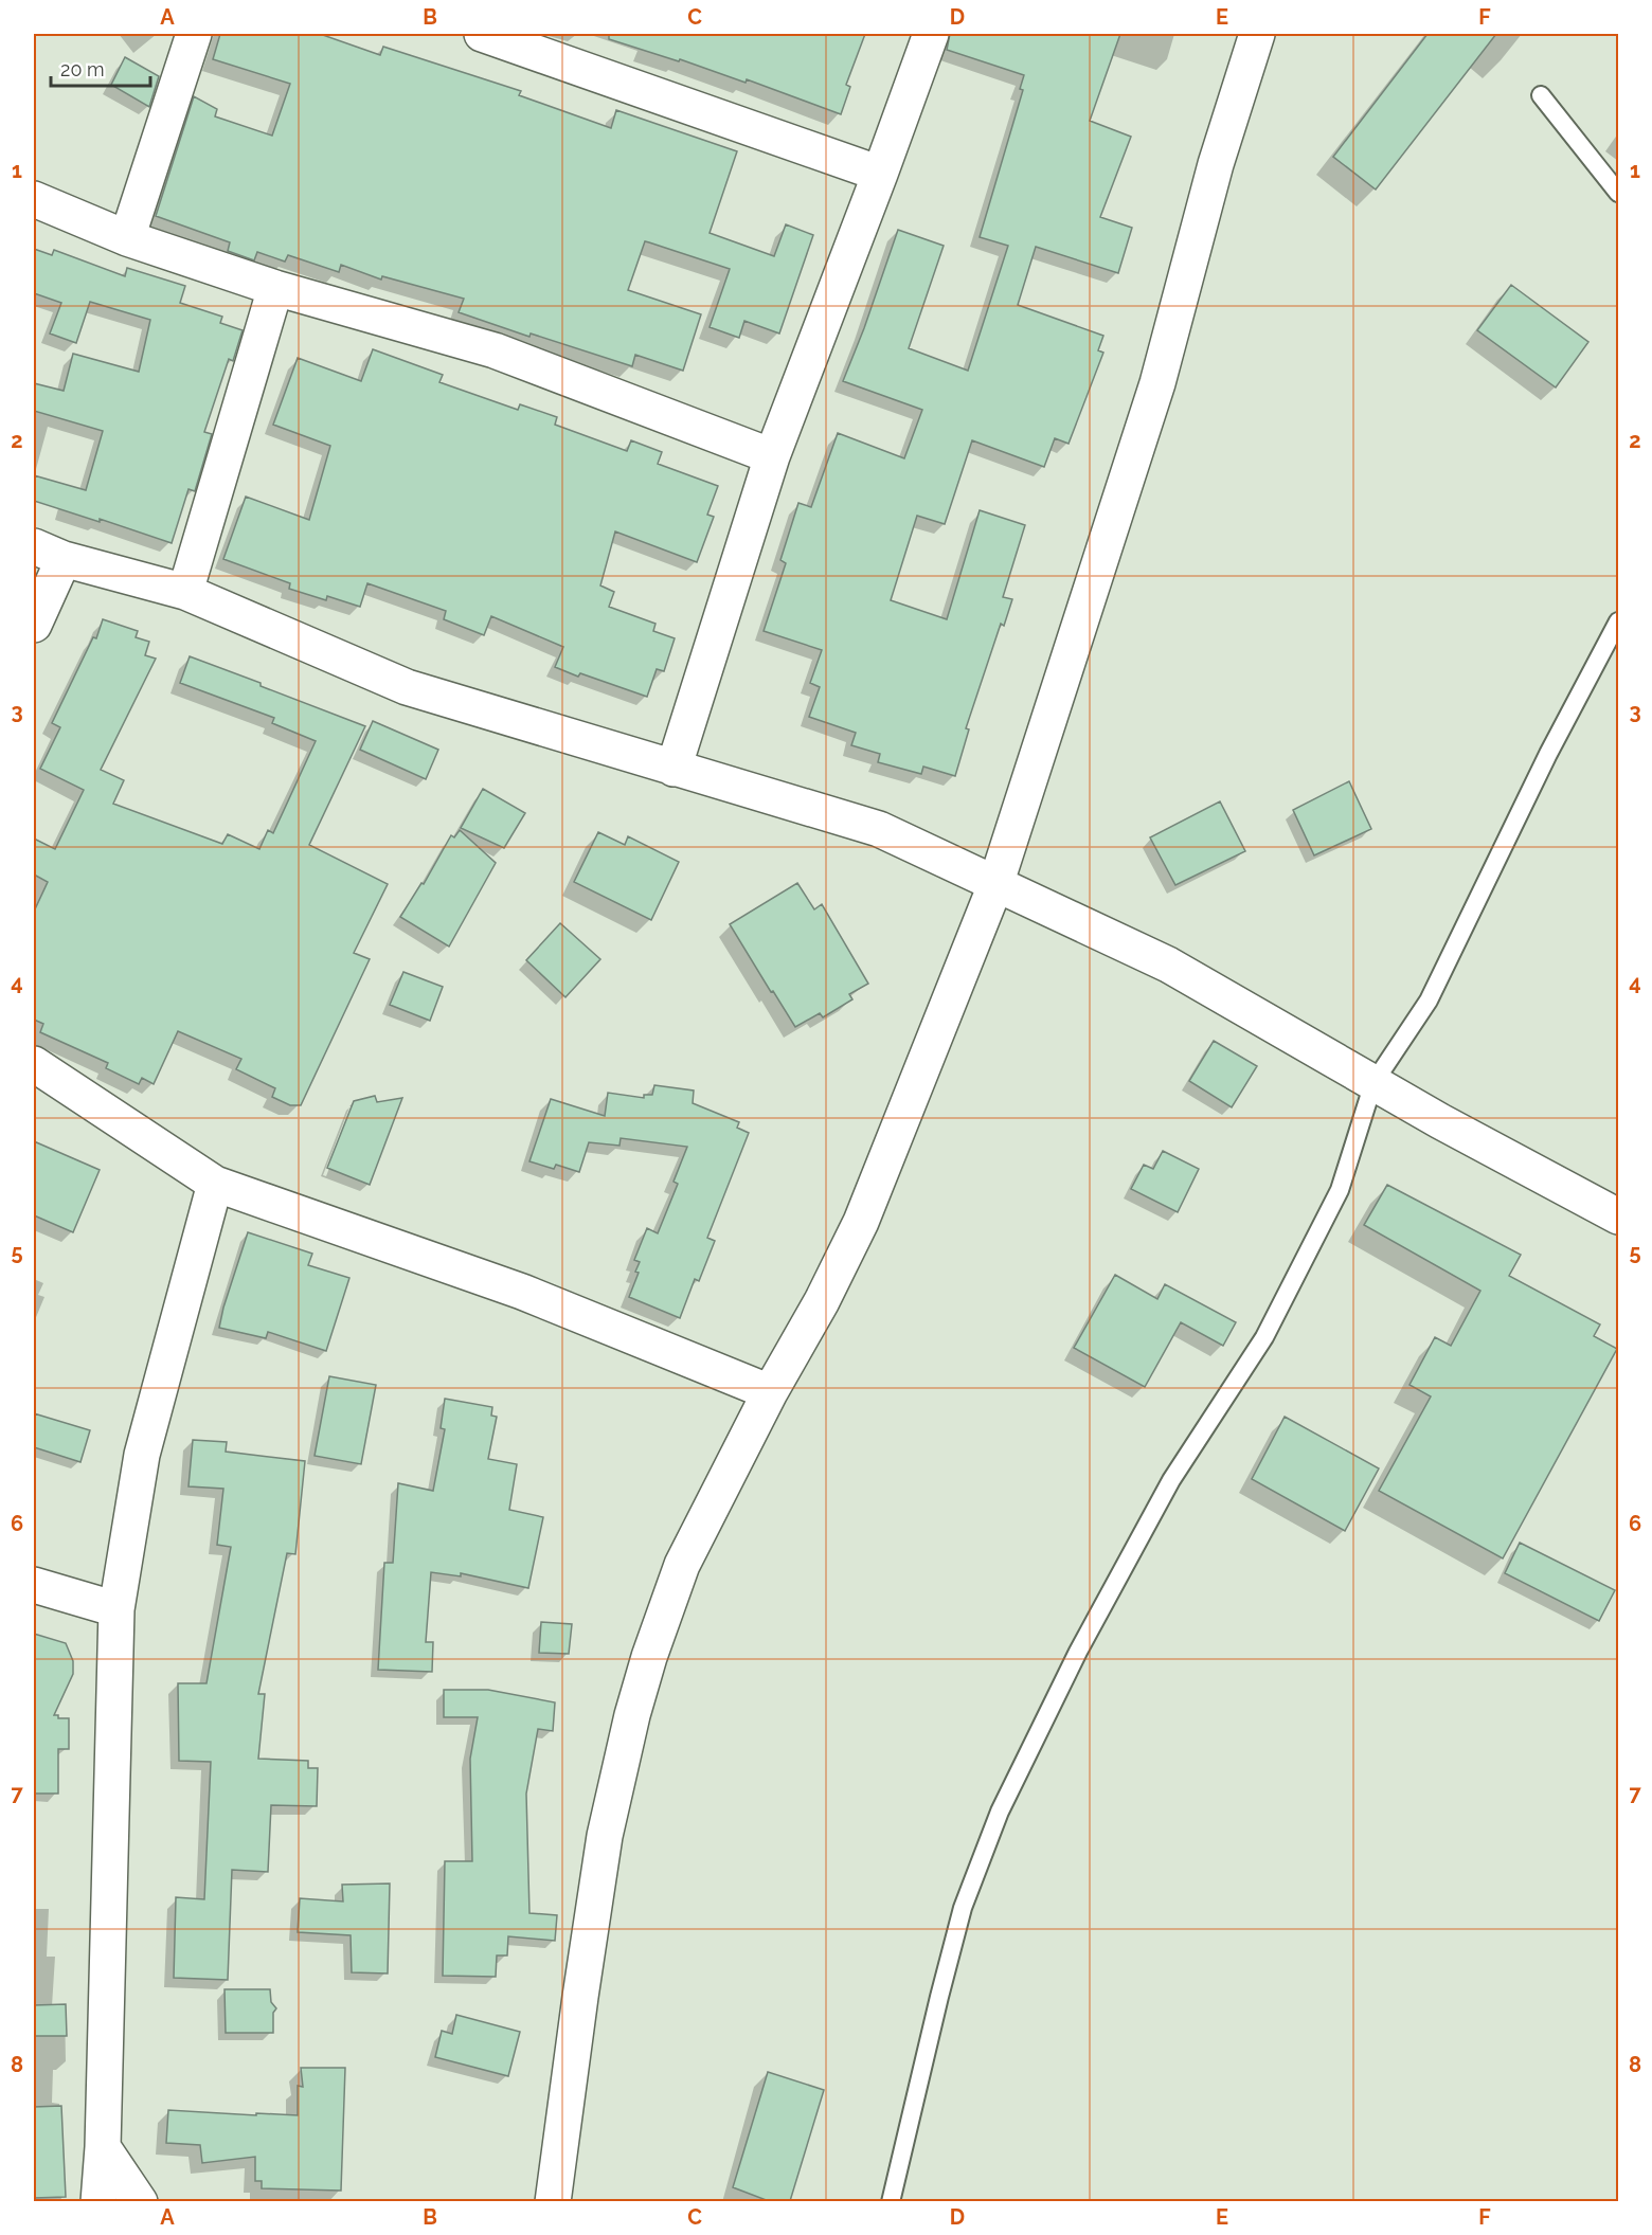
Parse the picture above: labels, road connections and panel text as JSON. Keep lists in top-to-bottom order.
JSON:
{
  "scale_bar": "20 m",
  "grid": {
    "columns": [
      "A",
      "B",
      "C",
      "D",
      "E",
      "F"
    ],
    "rows": [
      "1",
      "2",
      "3",
      "4",
      "5",
      "6",
      "7",
      "8"
    ]
  }
}
